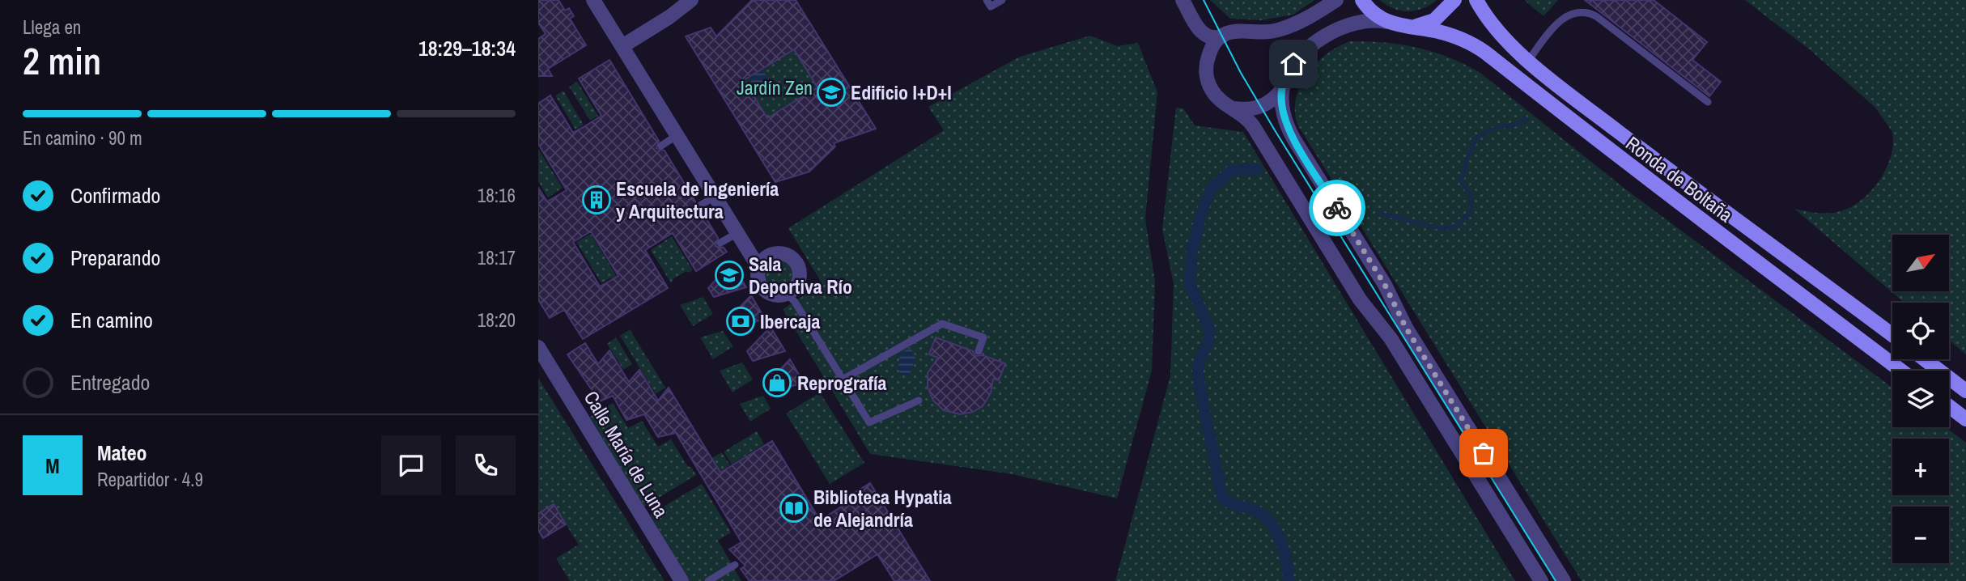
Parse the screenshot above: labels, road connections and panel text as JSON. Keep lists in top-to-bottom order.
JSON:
{
  "streets": {
    "main road": ["Ronda de Boltaña"],
    "street": ["Calle María de Luna"]
  },
  "parks": ["Jardín Zen"],
  "places": {
    "school or university": ["Edificio I+D+I", "Sala Deportiva Río"],
    "building": ["Escuela de Ingeniería y Arquitectura"],
    "bank": ["Ibercaja"],
    "shop": ["Reprografía"],
    "library": ["Biblioteca Hypatia de Alejandría"]
  },
  "north": "top right",
  "page": {
    "heading": ["2 min", "Llega en", "18:29–18:34"],
    "panel": ["Mateo", "Repartidor · 4.9"],
    "bar": "En camino · 90 m",
    "list": [
      ["Confirmado", "18:16"],
      ["Preparando", "18:17"],
      ["En camino", "18:20"],
      "Entregado"
    ],
    "map_buttons": ["+", "−"],
    "round": "M"
  }
}
